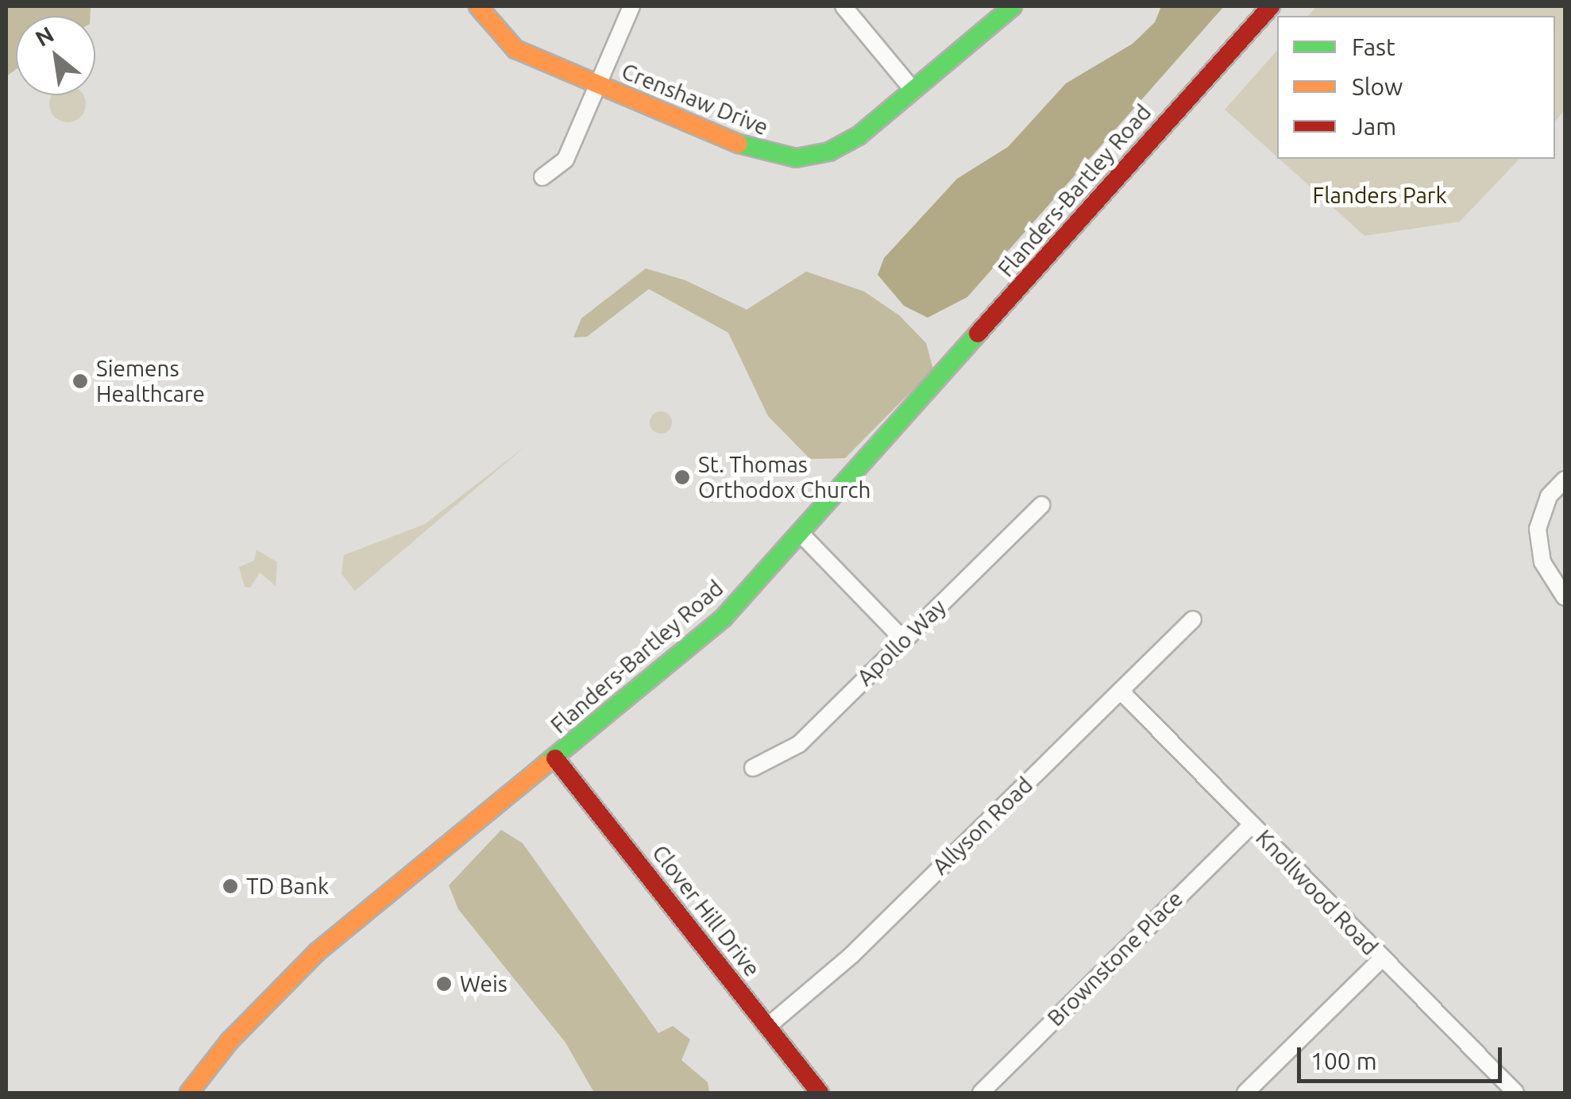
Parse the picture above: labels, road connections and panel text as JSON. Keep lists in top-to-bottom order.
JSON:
{
  "streets": {
    "street": [
      "Crenshaw Drive",
      "Flanders-Bartley Road",
      "Apollo Way",
      "Allyson Road",
      "Knollwood Road",
      "Clover Hill Drive",
      "Brownstone Place"
    ]
  },
  "crossings": [
    ["Flanders-Bartley Road", "Clover Hill Drive"],
    ["Allyson Road", "Knollwood Road"],
    ["Allyson Road", "Clover Hill Drive"],
    ["Knollwood Road", "Brownstone Place"]
  ],
  "parks": ["Flanders Park"],
  "places": [
    "Siemens Healthcare",
    "St. Thomas Orthodox Church",
    "TD Bank",
    "Weis"
  ],
  "legend": ["Fast", "Slow", "Jam"],
  "scale_bar": "100 m",
  "north": "top left"
}
